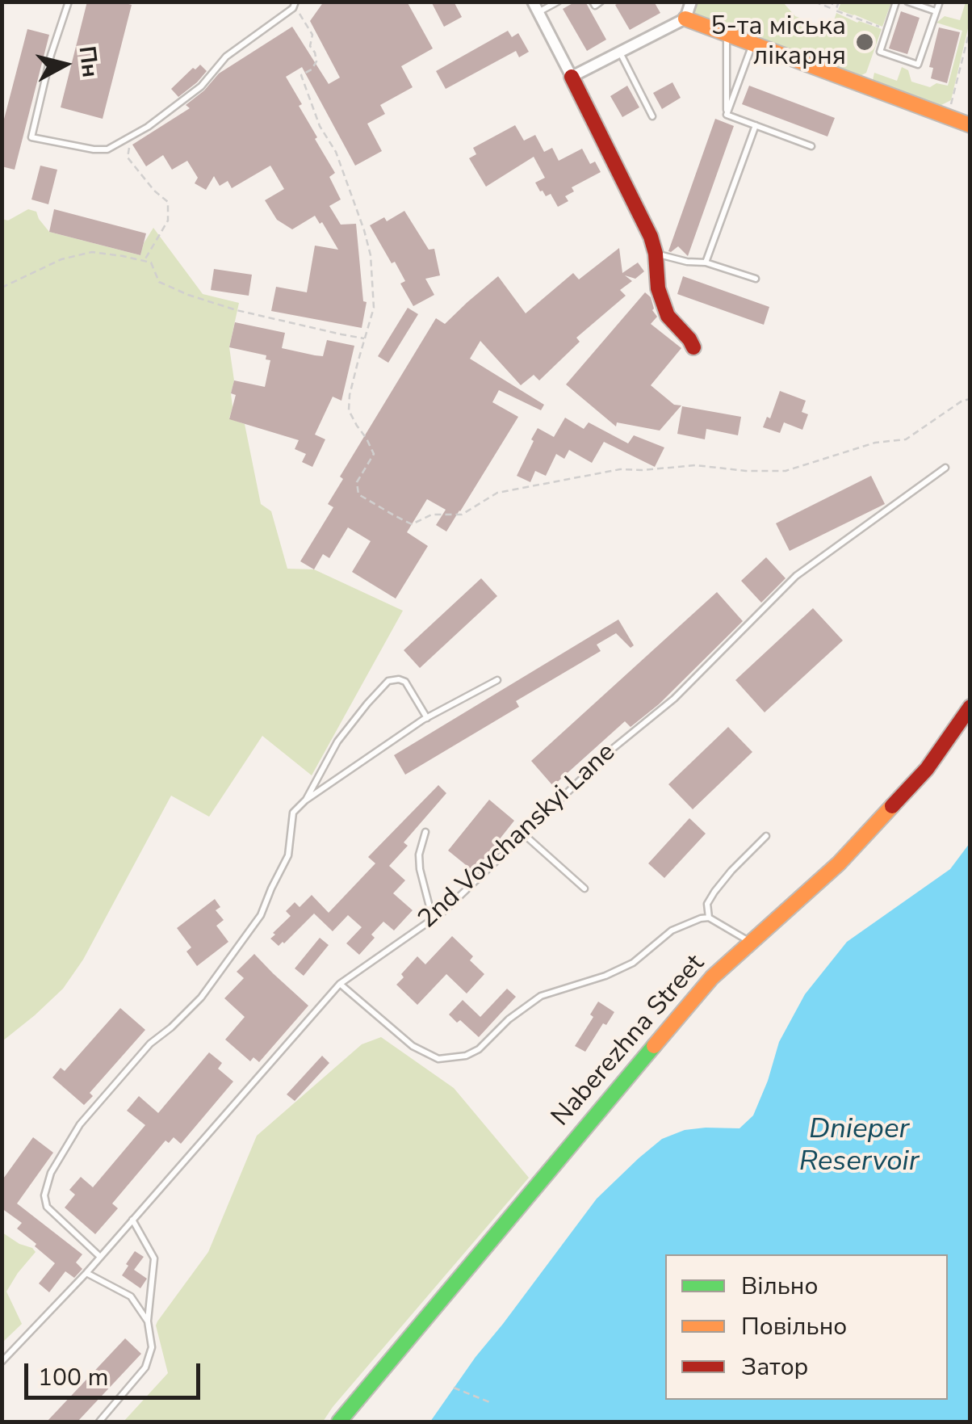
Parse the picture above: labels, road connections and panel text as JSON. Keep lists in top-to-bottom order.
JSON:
{
  "streets": {
    "street": ["Naberezhna Street"],
    "lane": ["2nd Vovchanskyi Lane"]
  },
  "water": ["Dnieper Reservoir"],
  "places": ["5-та міська лікарня"],
  "legend": ["Вільно", "Повільно", "Затор"],
  "scale_bar": "100 m",
  "north": "right"
}
